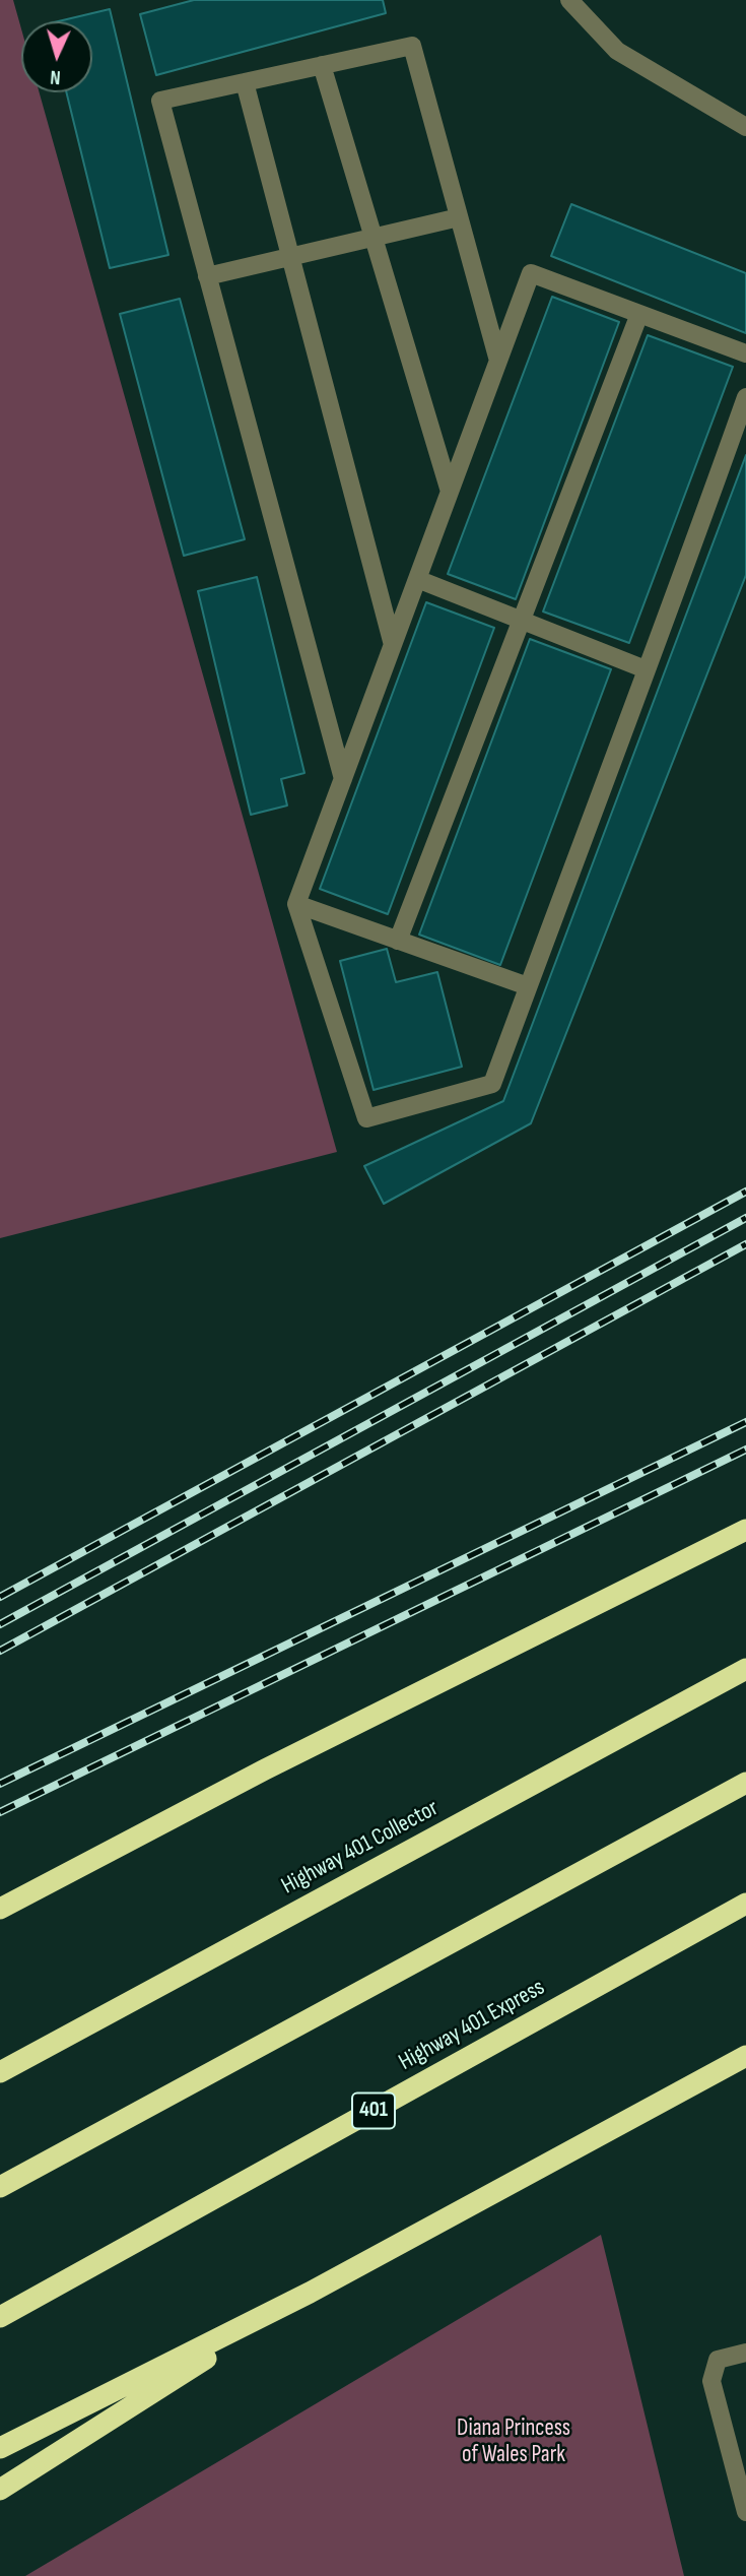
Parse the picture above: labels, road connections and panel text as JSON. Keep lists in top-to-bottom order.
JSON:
{
  "streets": {
    "highway": ["Highway 401 Collector", "Highway 401 Express", "401"]
  },
  "parks": ["Diana Princess of Wales Park"],
  "north": "bottom"
}
